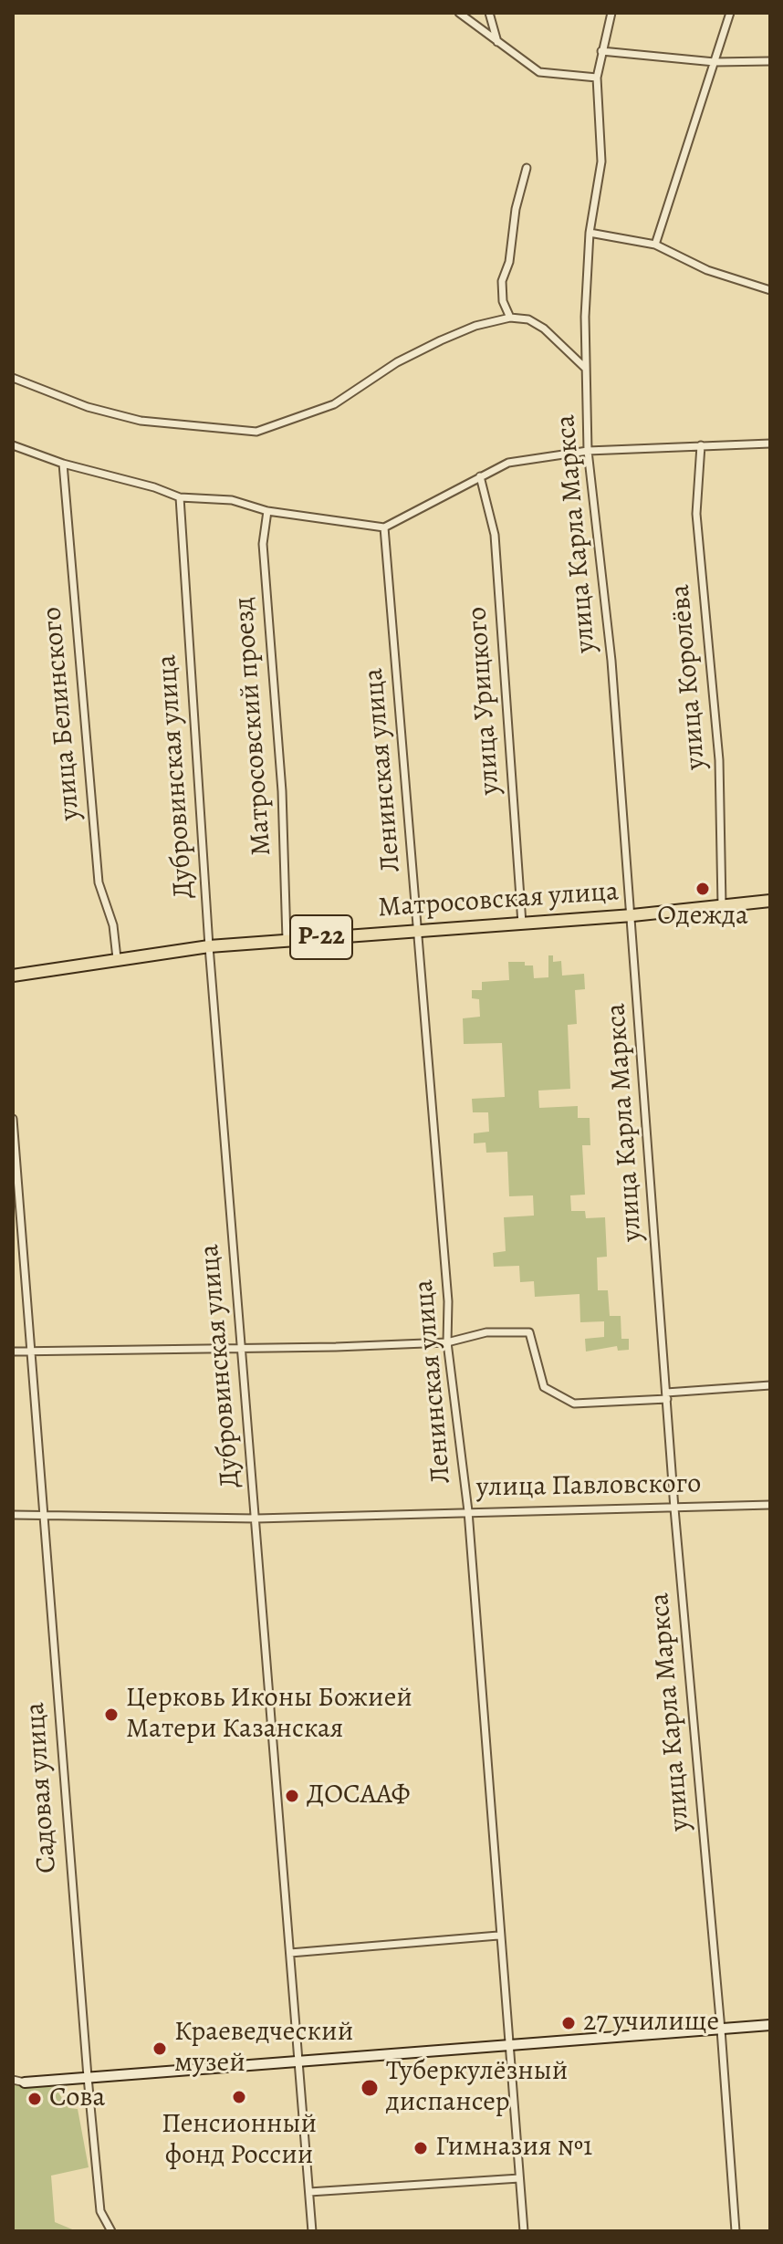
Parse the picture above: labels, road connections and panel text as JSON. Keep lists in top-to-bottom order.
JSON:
{
  "streets": {
    "highway": ["Матросовская улица", "Р-22"],
    "street": [
      "улица Карла Маркса",
      "улица Королёва",
      "улица Урицкого",
      "улица Белинского",
      "Матросовский проезд",
      "Ленинская улица",
      "Дубровинская улица",
      "улица Павловского",
      "Садовая улица"
    ]
  },
  "crossings": [
    ["улица Карла Маркса", "Матросовская улица"],
    ["улица Карла Маркса", "улица Павловского"],
    ["улица Королёва", "Матросовская улица"],
    ["улица Урицкого", "Матросовская улица"],
    ["улица Белинского", "Матросовская улица"],
    ["Матросовский проезд", "Матросовская улица"],
    ["Ленинская улица", "Матросовская улица"],
    ["Ленинская улица", "улица Павловского"],
    ["Дубровинская улица", "Матросовская улица"],
    ["Дубровинская улица", "улица Павловского"],
    ["улица Павловского", "Садовая улица"]
  ],
  "places": [
    "Одежда",
    "Церковь Иконы Божией Матери Казанская",
    "ДОСААФ",
    "27 училище",
    "Краеведческий музей",
    "Туберкулёзный диспансер",
    "Пенсионный фонд России",
    "Сова",
    "Гимназия №1"
  ]
}
